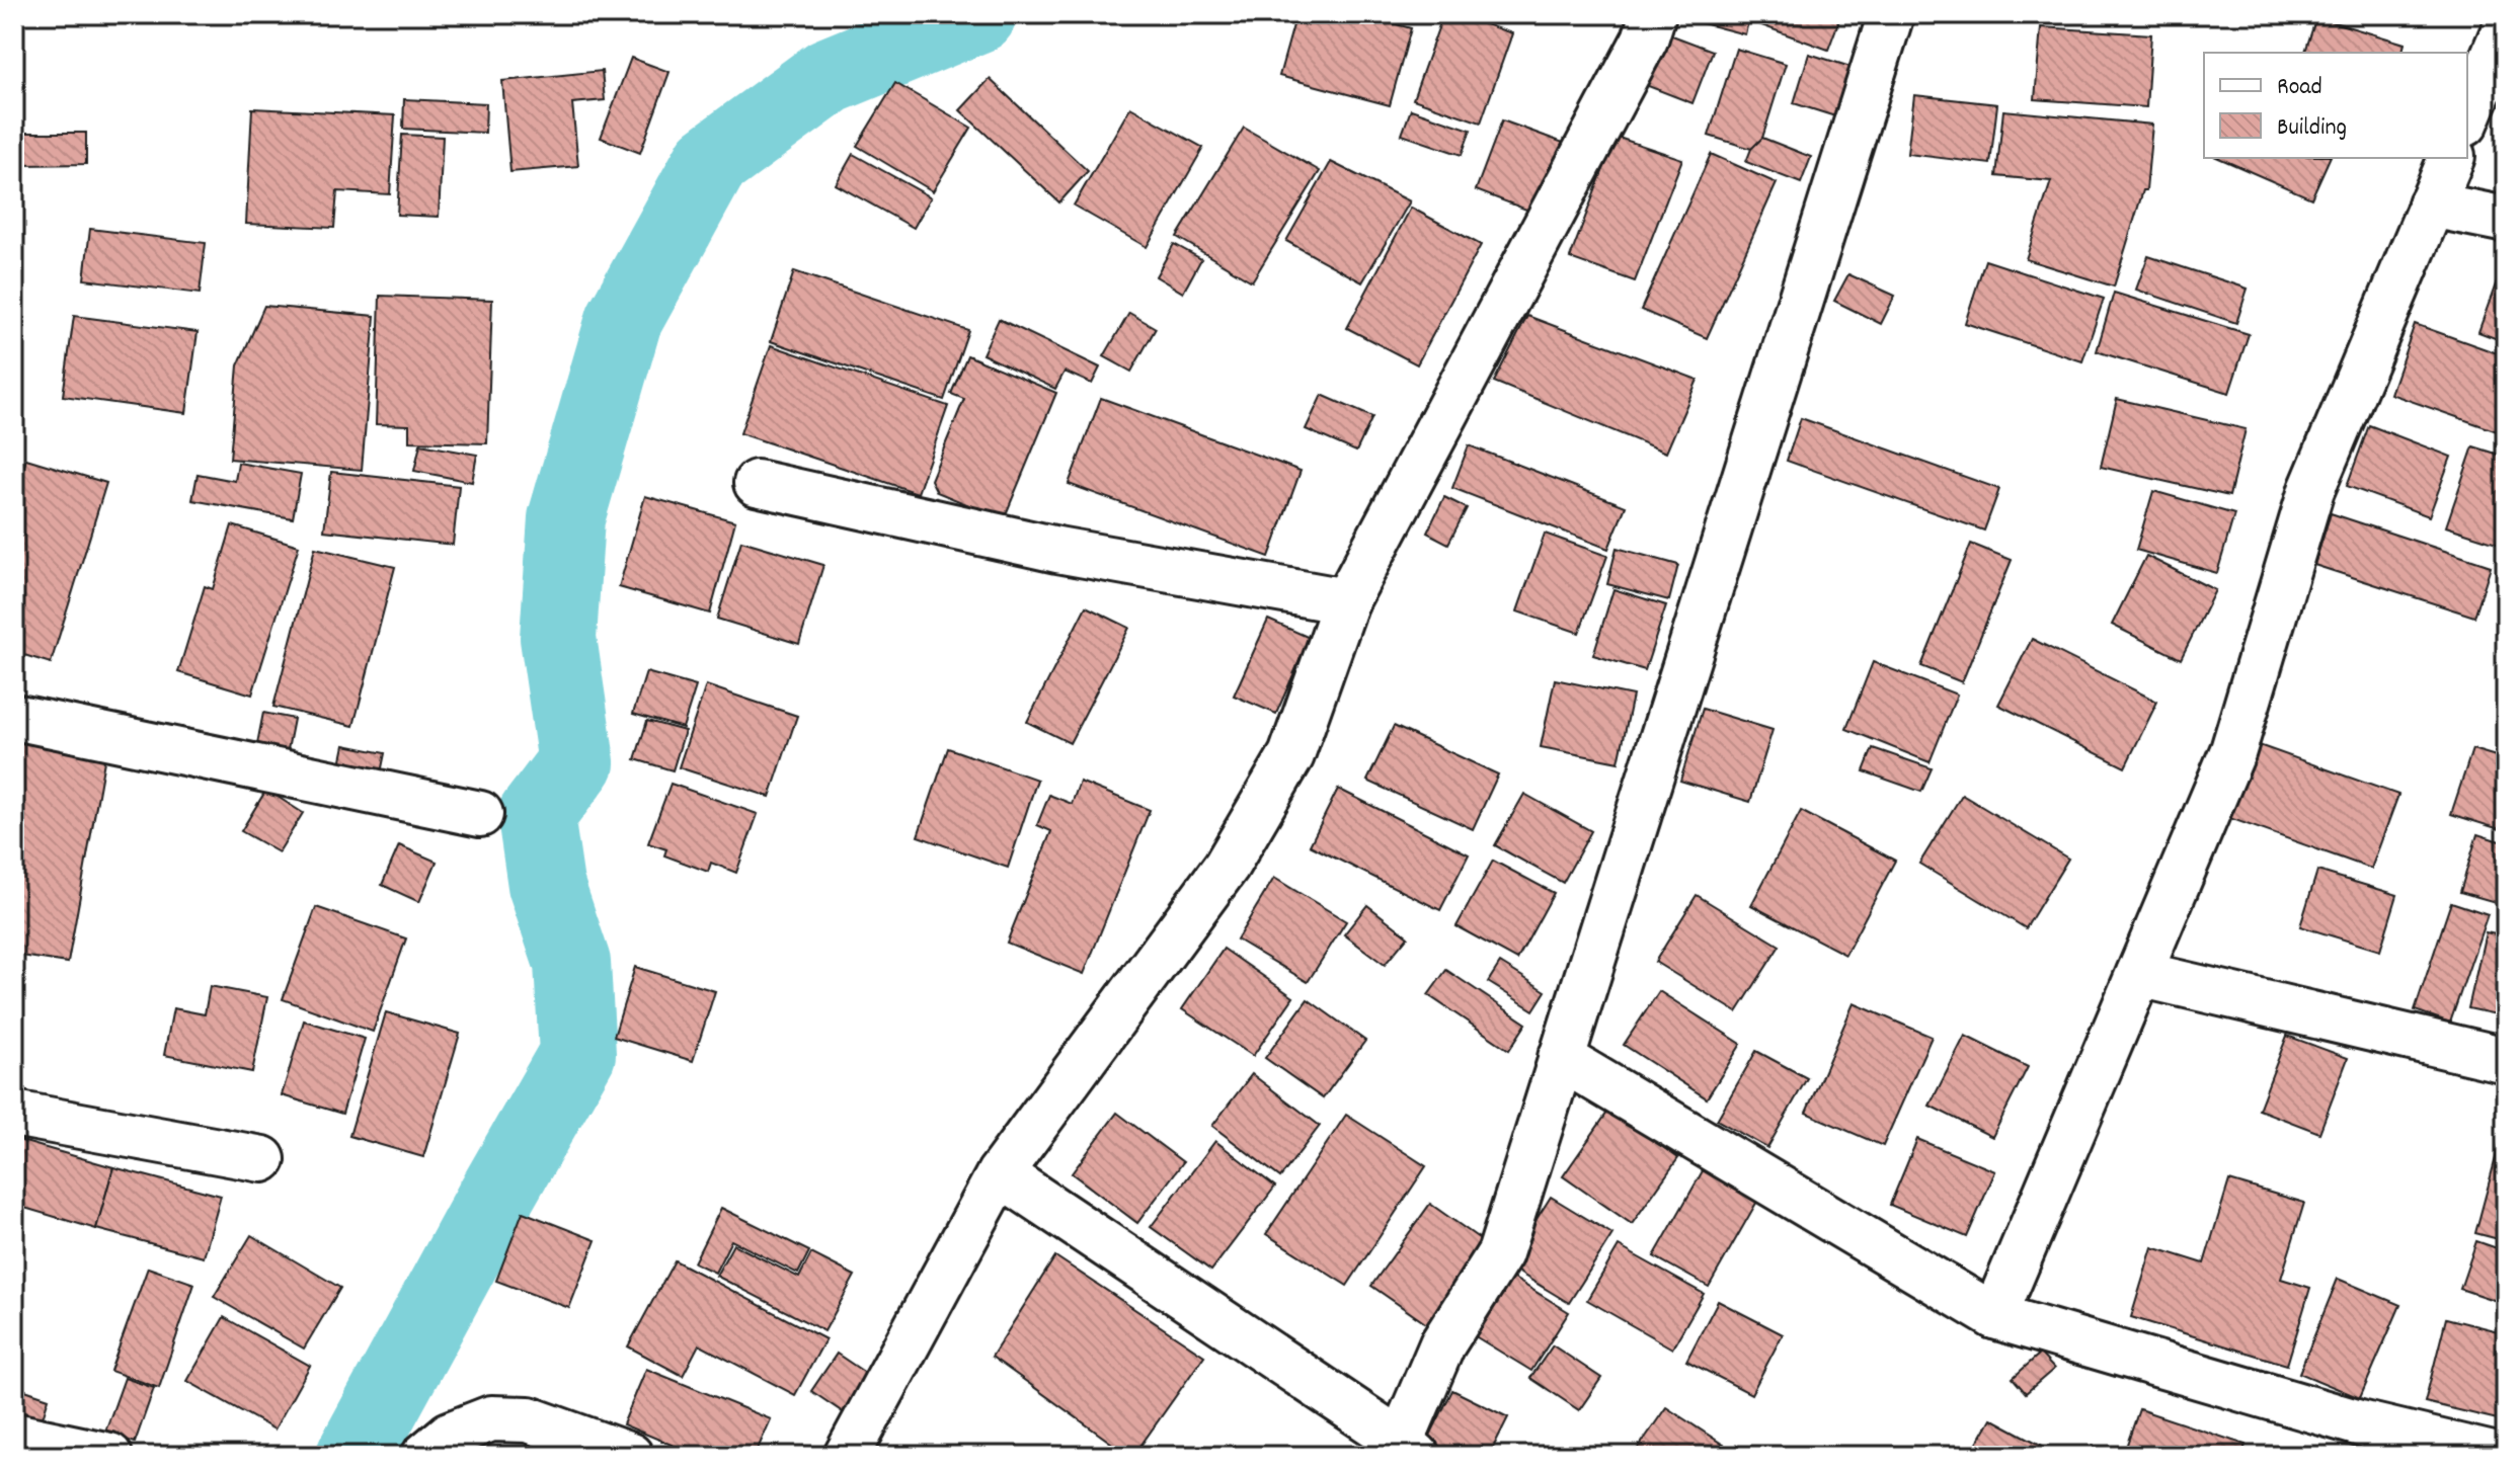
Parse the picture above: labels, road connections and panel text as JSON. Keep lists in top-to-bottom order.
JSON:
{
  "legend": ["Road", "Building"]
}
